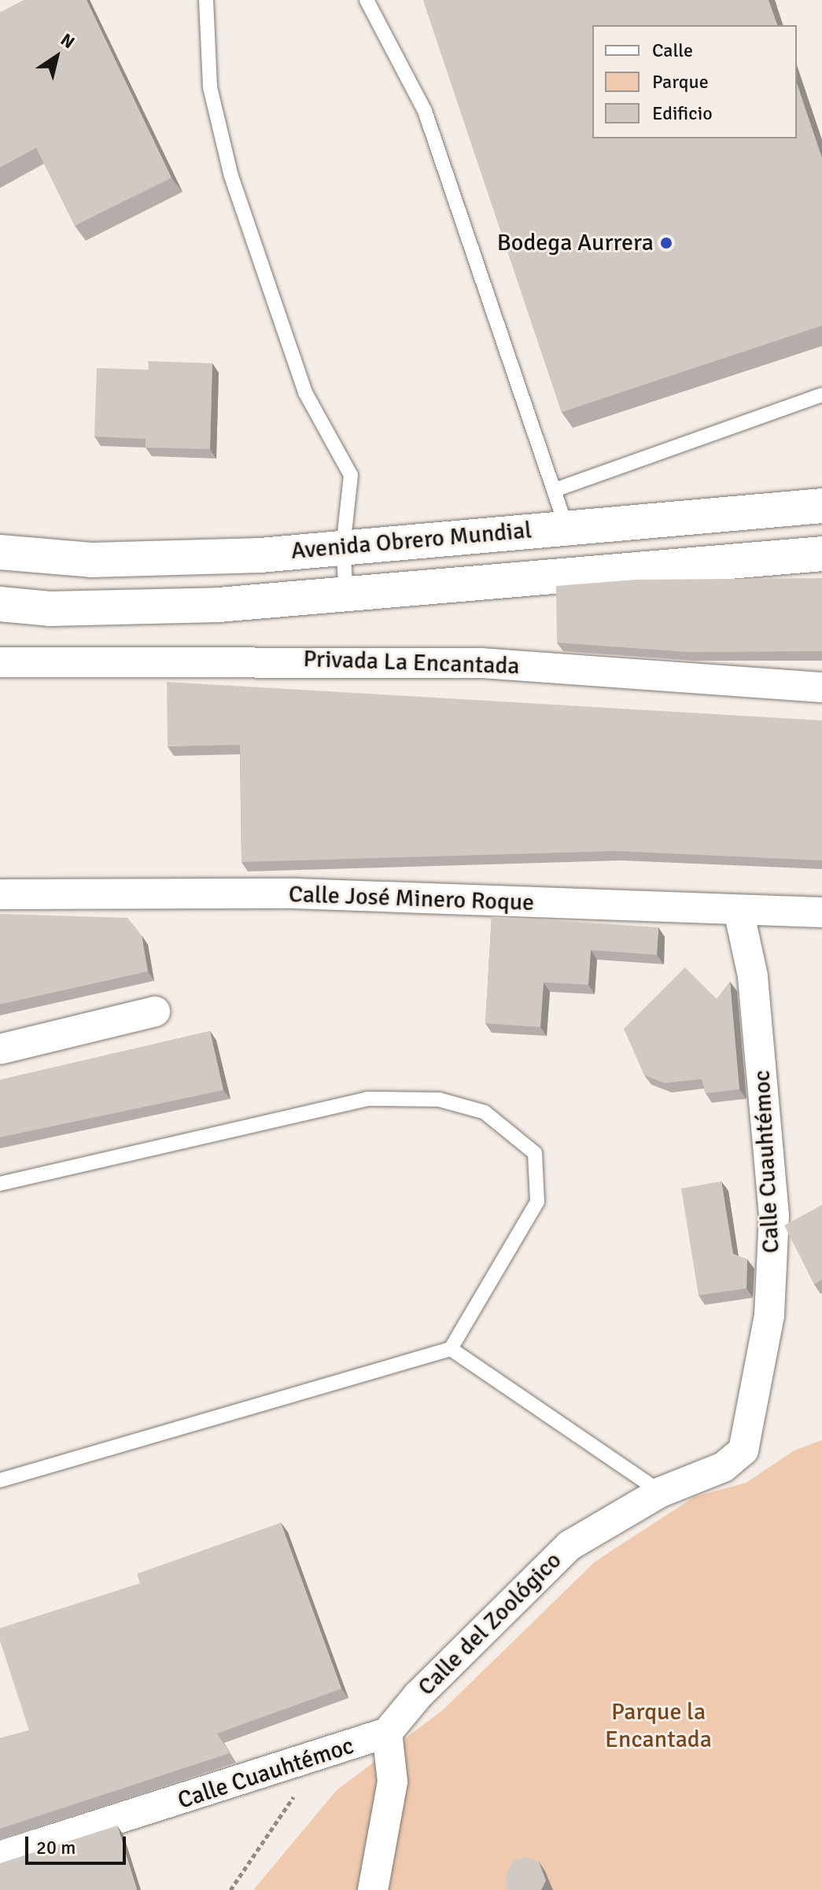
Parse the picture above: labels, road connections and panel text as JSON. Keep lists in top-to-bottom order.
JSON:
{
  "streets": {
    "main road": ["Avenida Obrero Mundial"],
    "street": [
      "Privada La Encantada",
      "Calle José Minero Roque",
      "Calle Cuauhtémoc",
      "Calle del Zoológico"
    ]
  },
  "crossings": [
    ["Calle José Minero Roque", "Calle Cuauhtémoc"],
    ["Calle Cuauhtémoc", "Calle del Zoológico"]
  ],
  "parks": ["Parque la Encantada"],
  "places": ["Bodega Aurrera"],
  "legend": ["Calle", "Parque", "Edificio"],
  "scale_bar": "20 m",
  "north": "top right"
}
